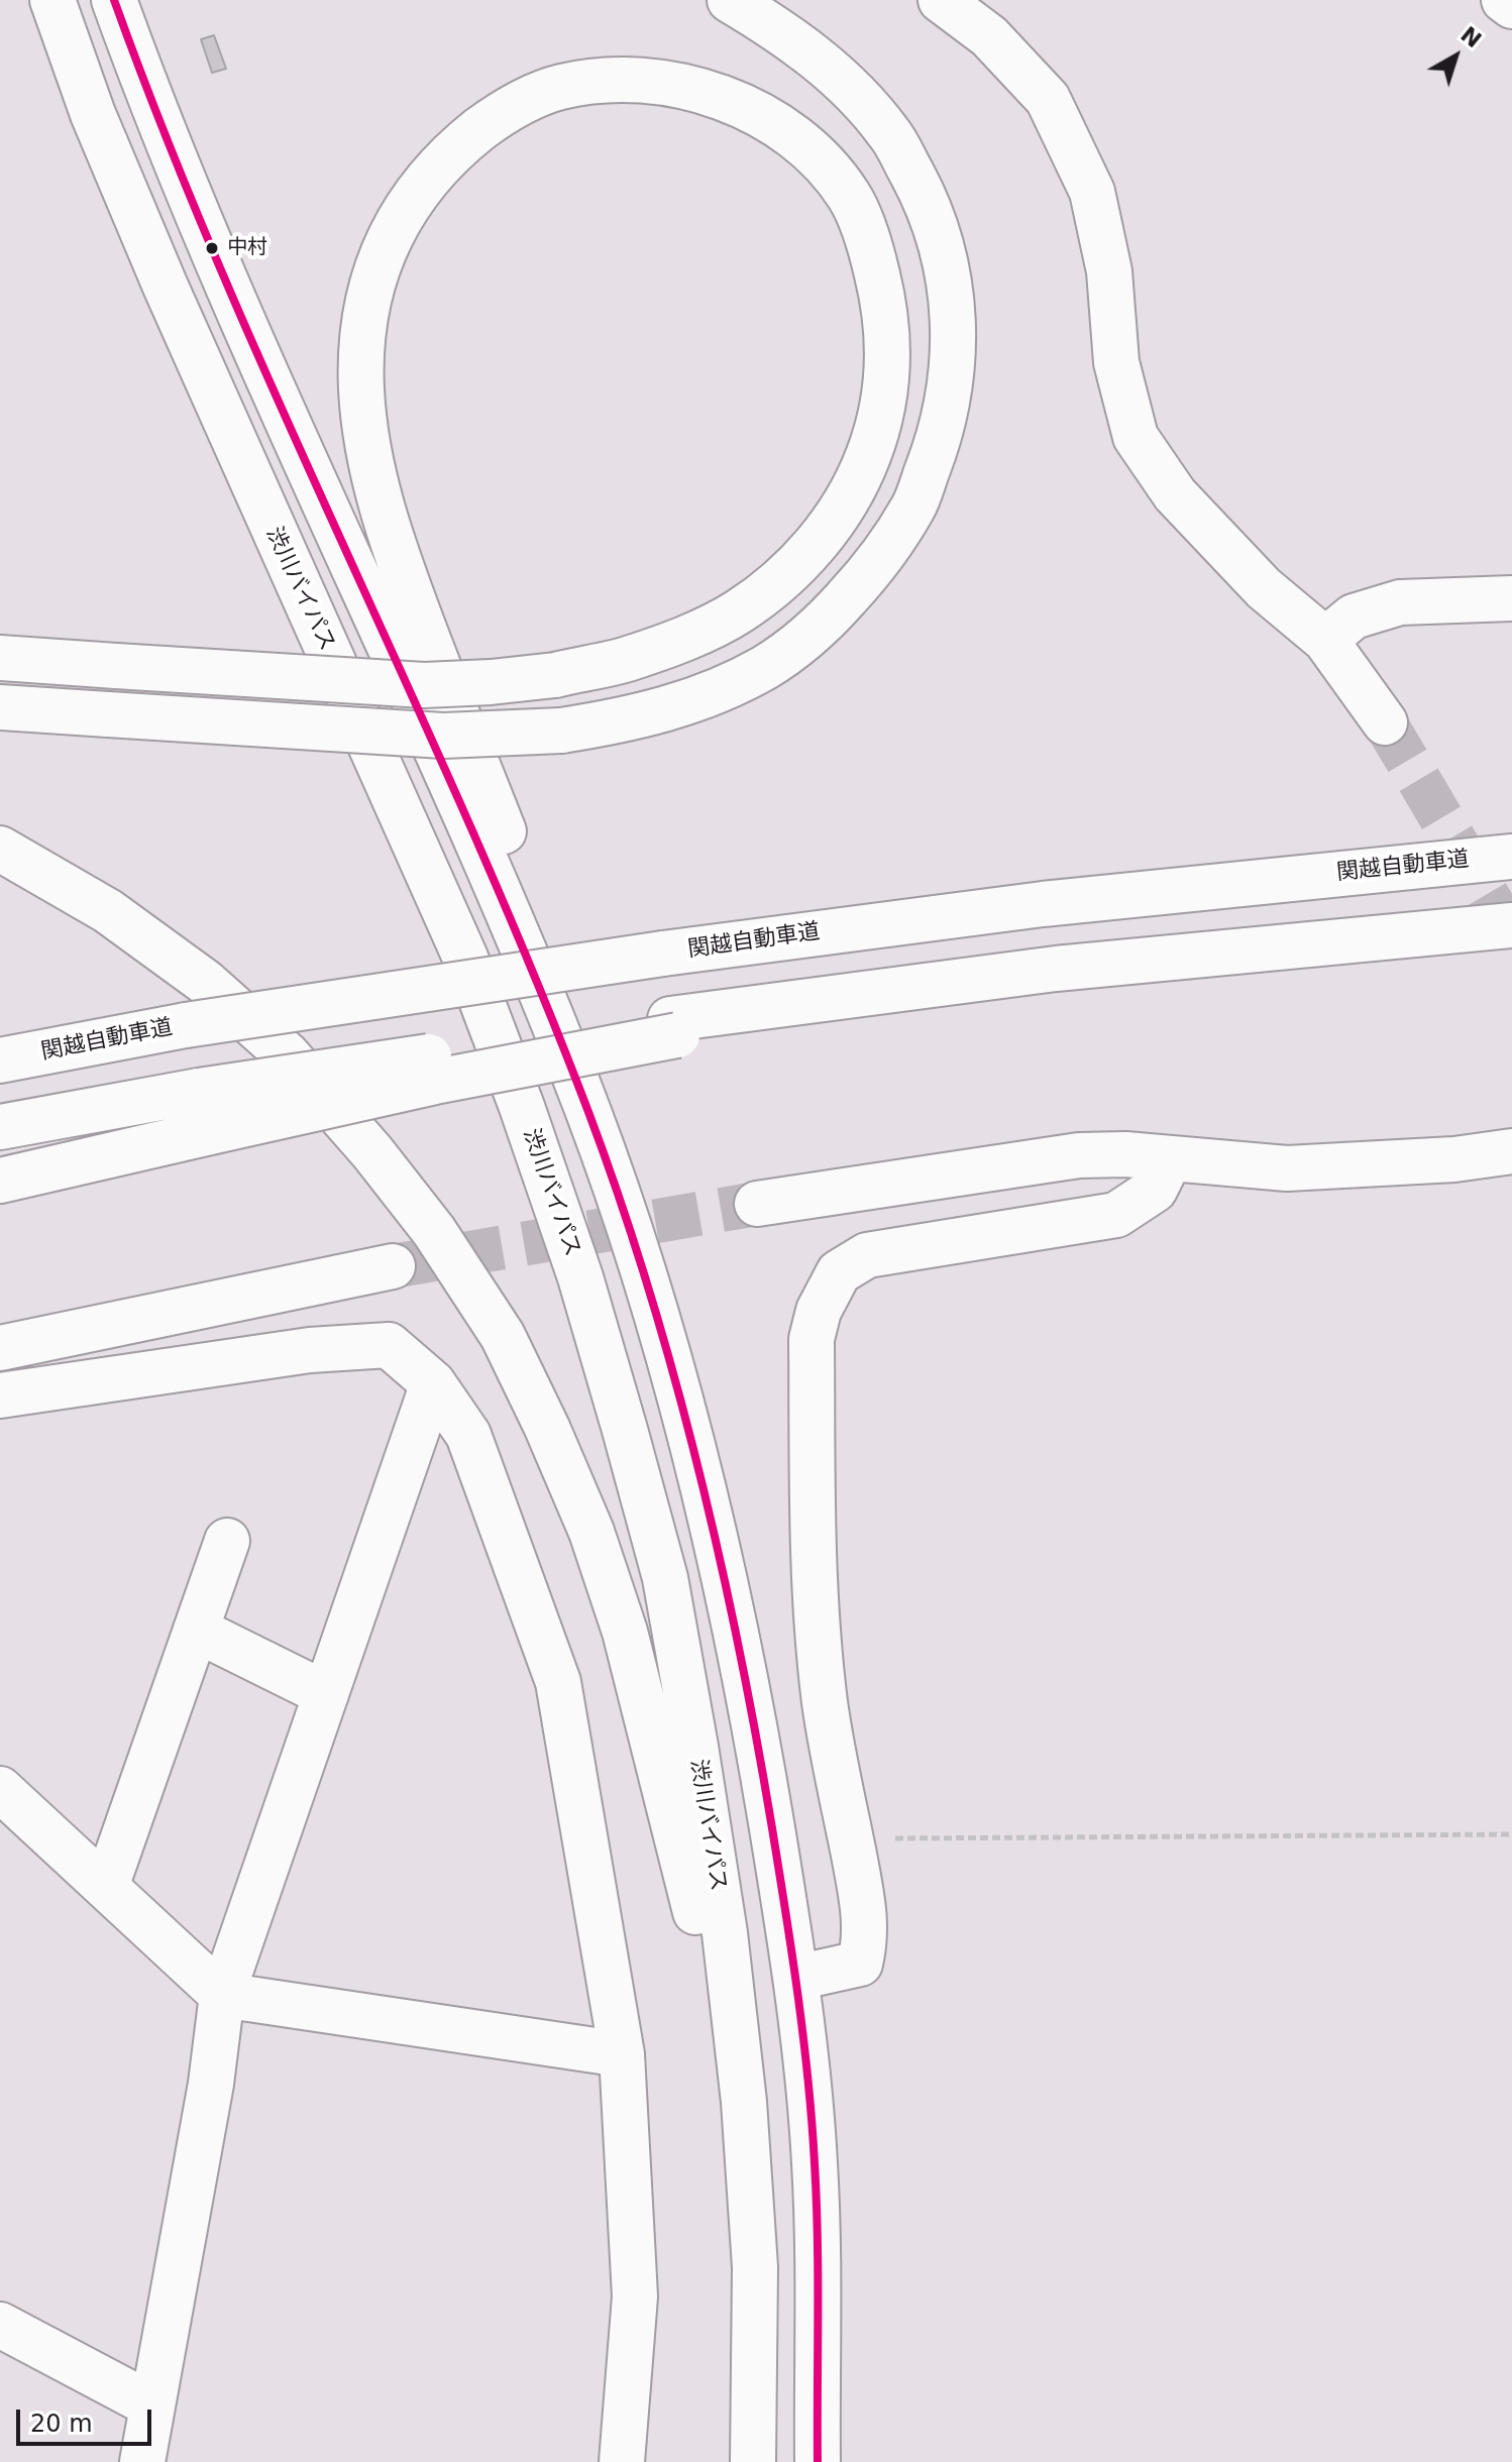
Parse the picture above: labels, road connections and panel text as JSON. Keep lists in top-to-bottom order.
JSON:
{
  "streets": {
    "main road": ["渋川バイパス", "関越自動車道"]
  },
  "places": ["中村"],
  "scale_bar": "20 m",
  "north": "top right"
}
